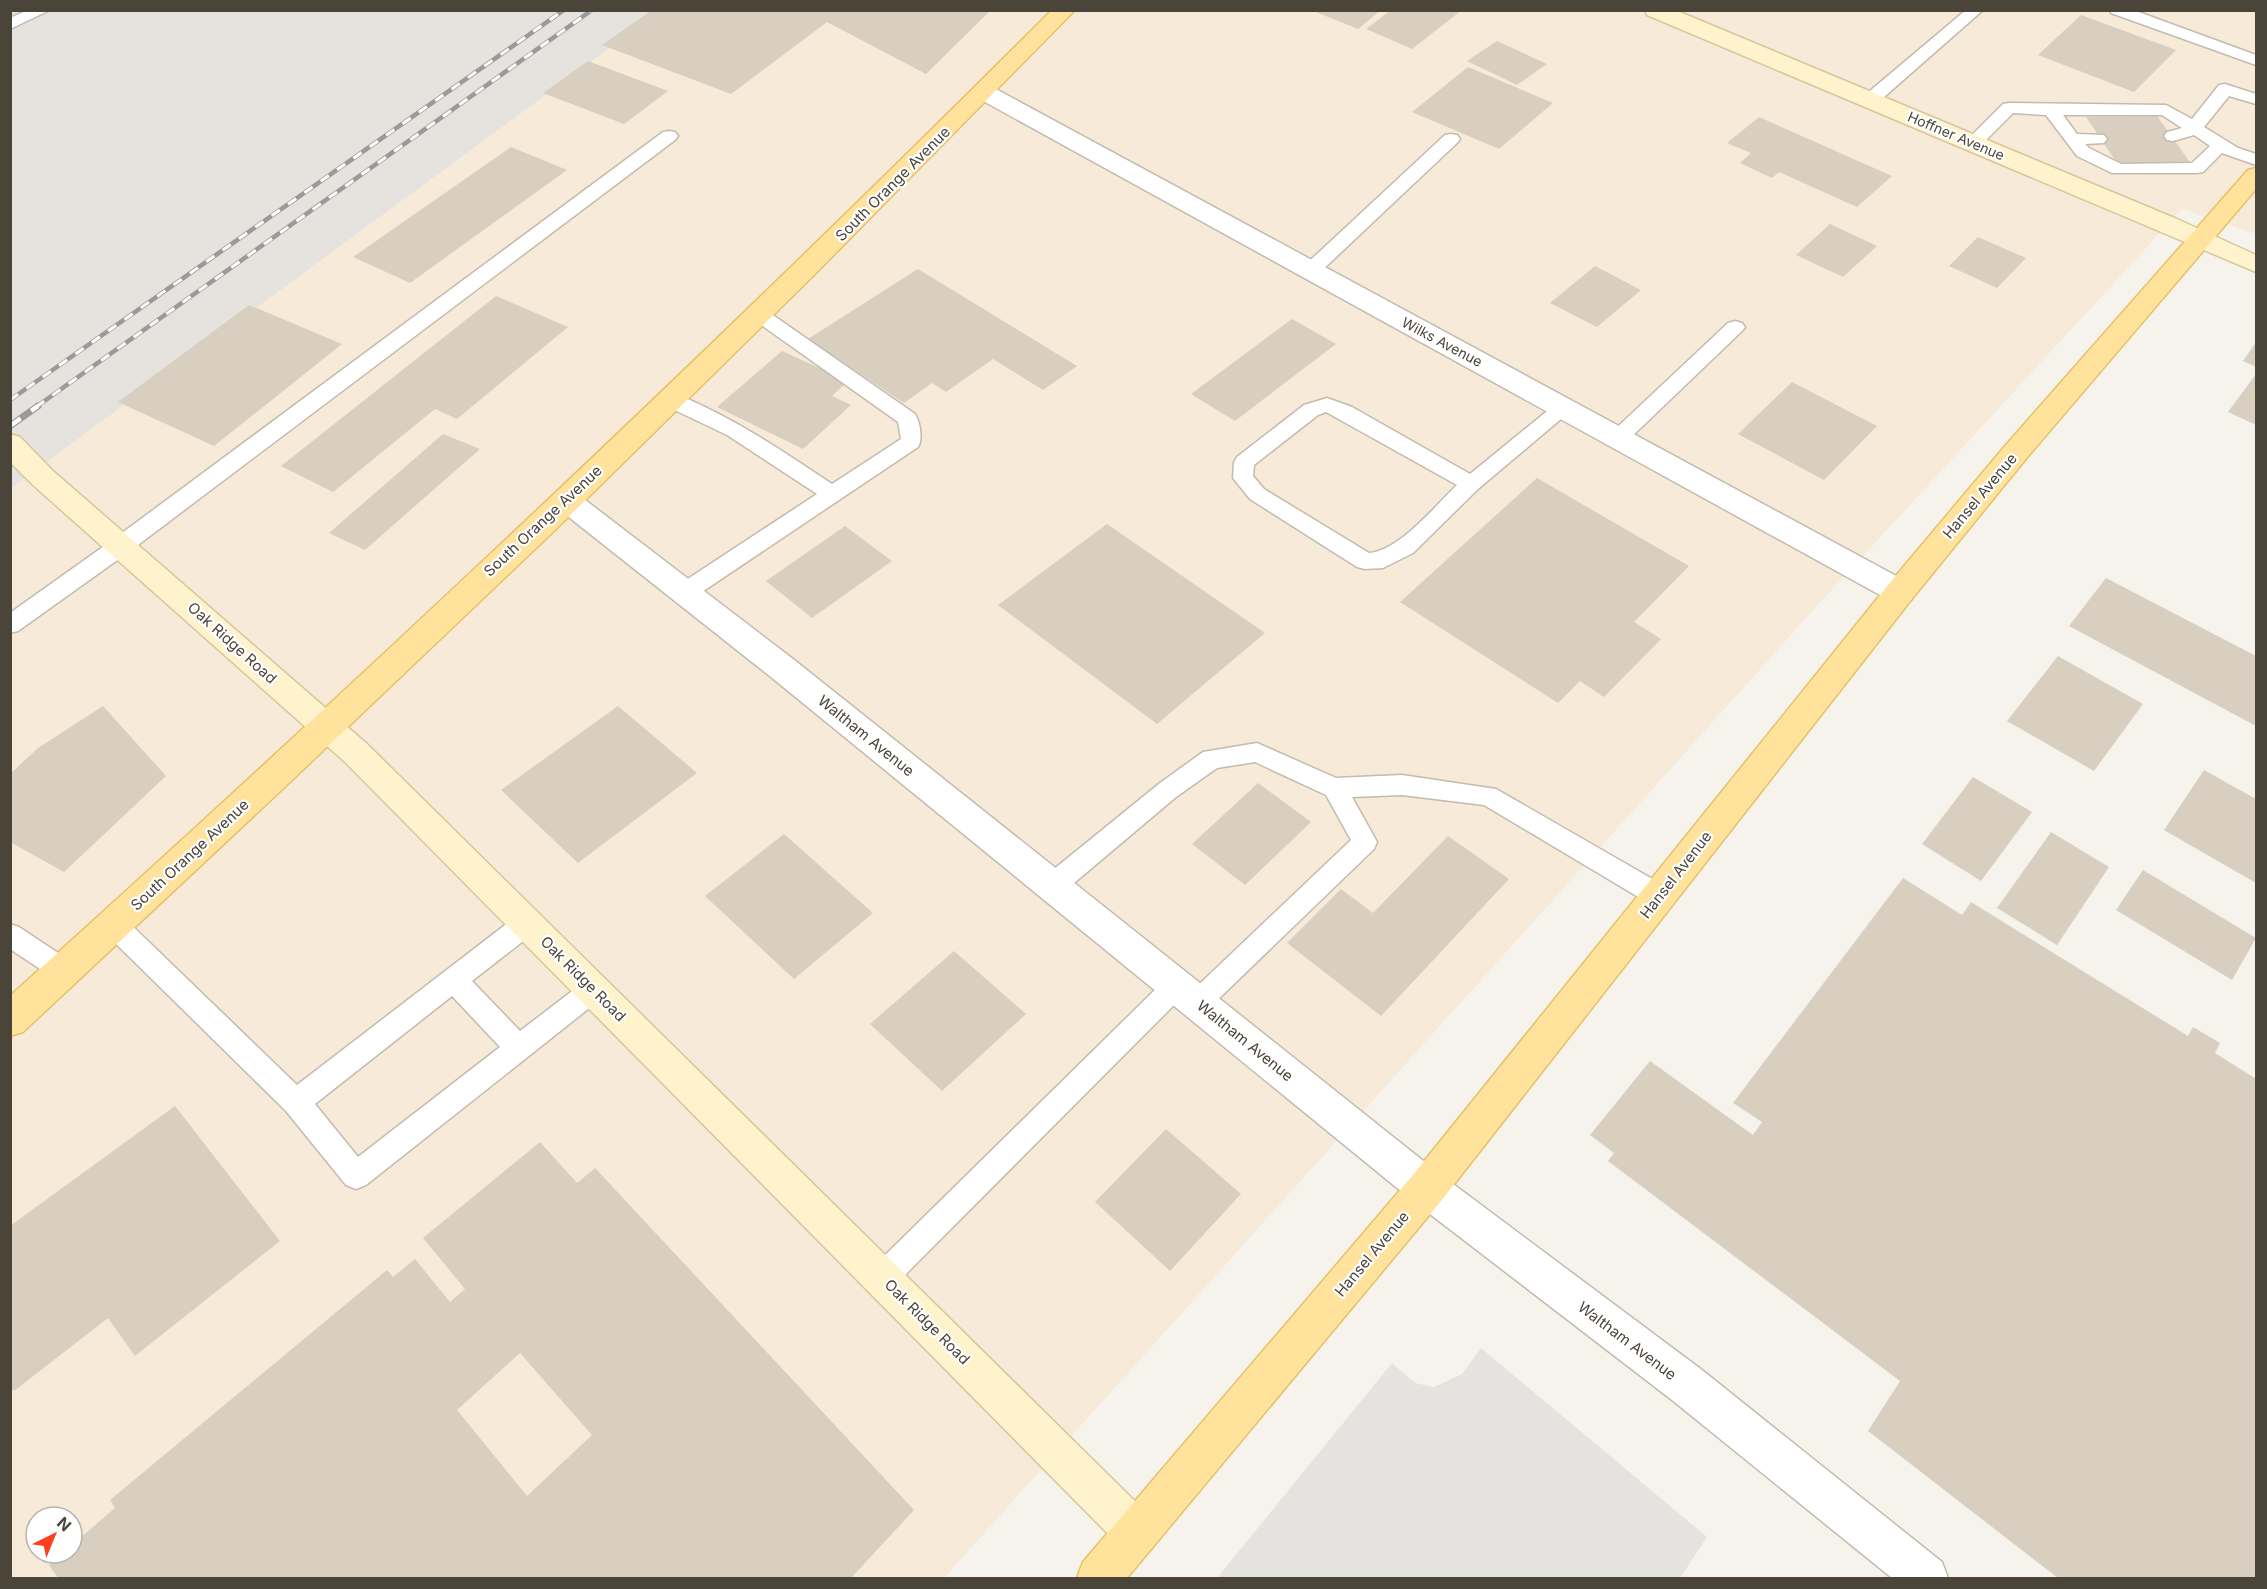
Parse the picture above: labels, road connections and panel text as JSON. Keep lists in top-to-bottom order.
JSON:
{
  "streets": {
    "main road": [
      "Hoffner Avenue",
      "South Orange Avenue",
      "Hansel Avenue",
      "Oak Ridge Road"
    ],
    "street": ["Wilks Avenue", "Waltham Avenue"]
  },
  "crossings": [
    ["Hoffner Avenue", "Hansel Avenue"],
    ["South Orange Avenue", "Wilks Avenue"],
    ["South Orange Avenue", "Oak Ridge Road"],
    ["South Orange Avenue", "Waltham Avenue"],
    ["Wilks Avenue", "Hansel Avenue"],
    ["Hansel Avenue", "Oak Ridge Road"],
    ["Hansel Avenue", "Waltham Avenue"]
  ],
  "north": "top right"
}
